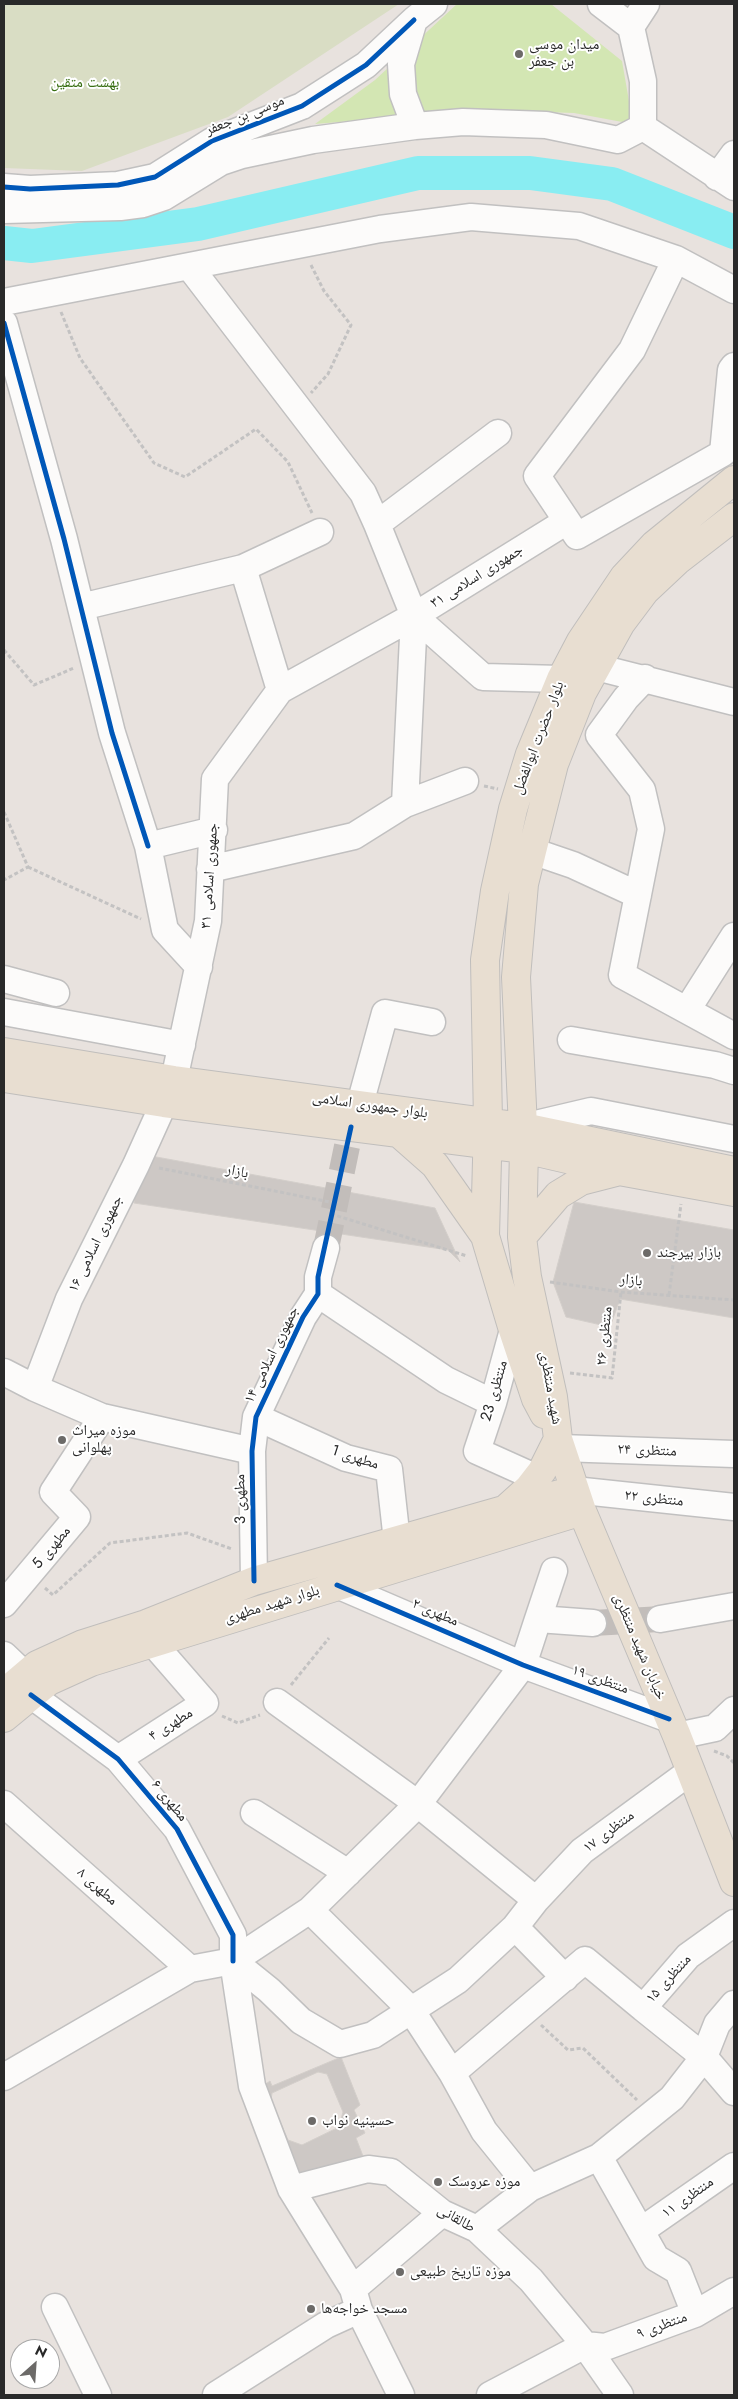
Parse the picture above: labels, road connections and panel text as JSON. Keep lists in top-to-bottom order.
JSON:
{
  "streets": {
    "main road": [
      "بلوار حضرت ابوالفضل",
      "بلوار جمهوری اسلامی",
      "شهید منتظری",
      "بلوار شهید مطهری",
      "خیابان شهید منتظری"
    ],
    "street": [
      "موسی بن جعفر",
      "جمهوری اسلامی ۳۱",
      "جمهوری اسلامی ۱۶",
      "جمهوری اسلامی ۱۴",
      "منتظری 23",
      "منتظری ۲۴",
      "مطهری 1",
      "مطهری 3",
      "منتظری ۲۲",
      "مطهری 5",
      "مطهری ۲",
      "منتظری ۱۹",
      "مطهری ۴",
      "مطهری ۶",
      "منتظری ۱۷",
      "مطهری ۸",
      "منتظری ۱۵",
      "منتظری ۱۱",
      "طالقانی",
      "منتظری ۹"
    ],
    "path": ["بازار", "منتظری ۲۶"]
  },
  "crossings": [
    ["جمهوری اسلامی ۳۱", "بلوار جمهوری اسلامی"],
    ["جمهوری اسلامی ۳۱", "جمهوری اسلامی ۱۶"],
    ["بلوار حضرت ابوالفضل", "بلوار جمهوری اسلامی"],
    ["بلوار حضرت ابوالفضل", "شهید منتظری"],
    ["بلوار جمهوری اسلامی", "جمهوری اسلامی ۱۶"],
    ["بلوار جمهوری اسلامی", "شهید منتظری"],
    ["بازار", "جمهوری اسلامی ۱۶"],
    ["بازار", "منتظری ۲۶"],
    ["بازار", "شهید منتظری"],
    ["منتظری ۲۶", "شهید منتظری"],
    ["جمهوری اسلامی ۱۴", "مطهری 1"],
    ["جمهوری اسلامی ۱۴", "مطهری 3"],
    ["شهید منتظری", "منتظری 23"],
    ["شهید منتظری", "منتظری ۲۴"],
    ["شهید منتظری", "خیابان شهید منتظری"],
    ["منتظری ۲۴", "خیابان شهید منتظری"],
    ["مطهری 1", "مطهری 3"],
    ["مطهری 1", "بلوار شهید مطهری"],
    ["مطهری 3", "بلوار شهید مطهری"],
    ["منتظری ۲۲", "بلوار شهید مطهری"],
    ["منتظری ۲۲", "خیابان شهید منتظری"],
    ["بلوار شهید مطهری", "مطهری ۲"],
    ["بلوار شهید مطهری", "خیابان شهید منتظری"],
    ["بلوار شهید مطهری", "مطهری ۴"],
    ["بلوار شهید مطهری", "مطهری ۶"],
    ["مطهری ۲", "منتظری ۱۹"],
    ["خیابان شهید منتظری", "منتظری ۱۹"],
    ["خیابان شهید منتظری", "منتظری ۱۷"],
    ["مطهری ۴", "مطهری ۶"],
    ["مطهری ۶", "منتظری ۱۷"],
    ["مطهری ۶", "طالقانی"],
    ["طالقانی", "منتظری ۹"]
  ],
  "parks": ["بهشت متقین"],
  "places": [
    "میدان موسی بن جعفر",
    "بازار بیرجند",
    "موزه میراث پهلوانی",
    "حسینیه نواب",
    "موزه عروسک",
    "موزه تاریخ طبیعی",
    "مسجد خواجه‌ها"
  ],
  "north": "top right"
}
